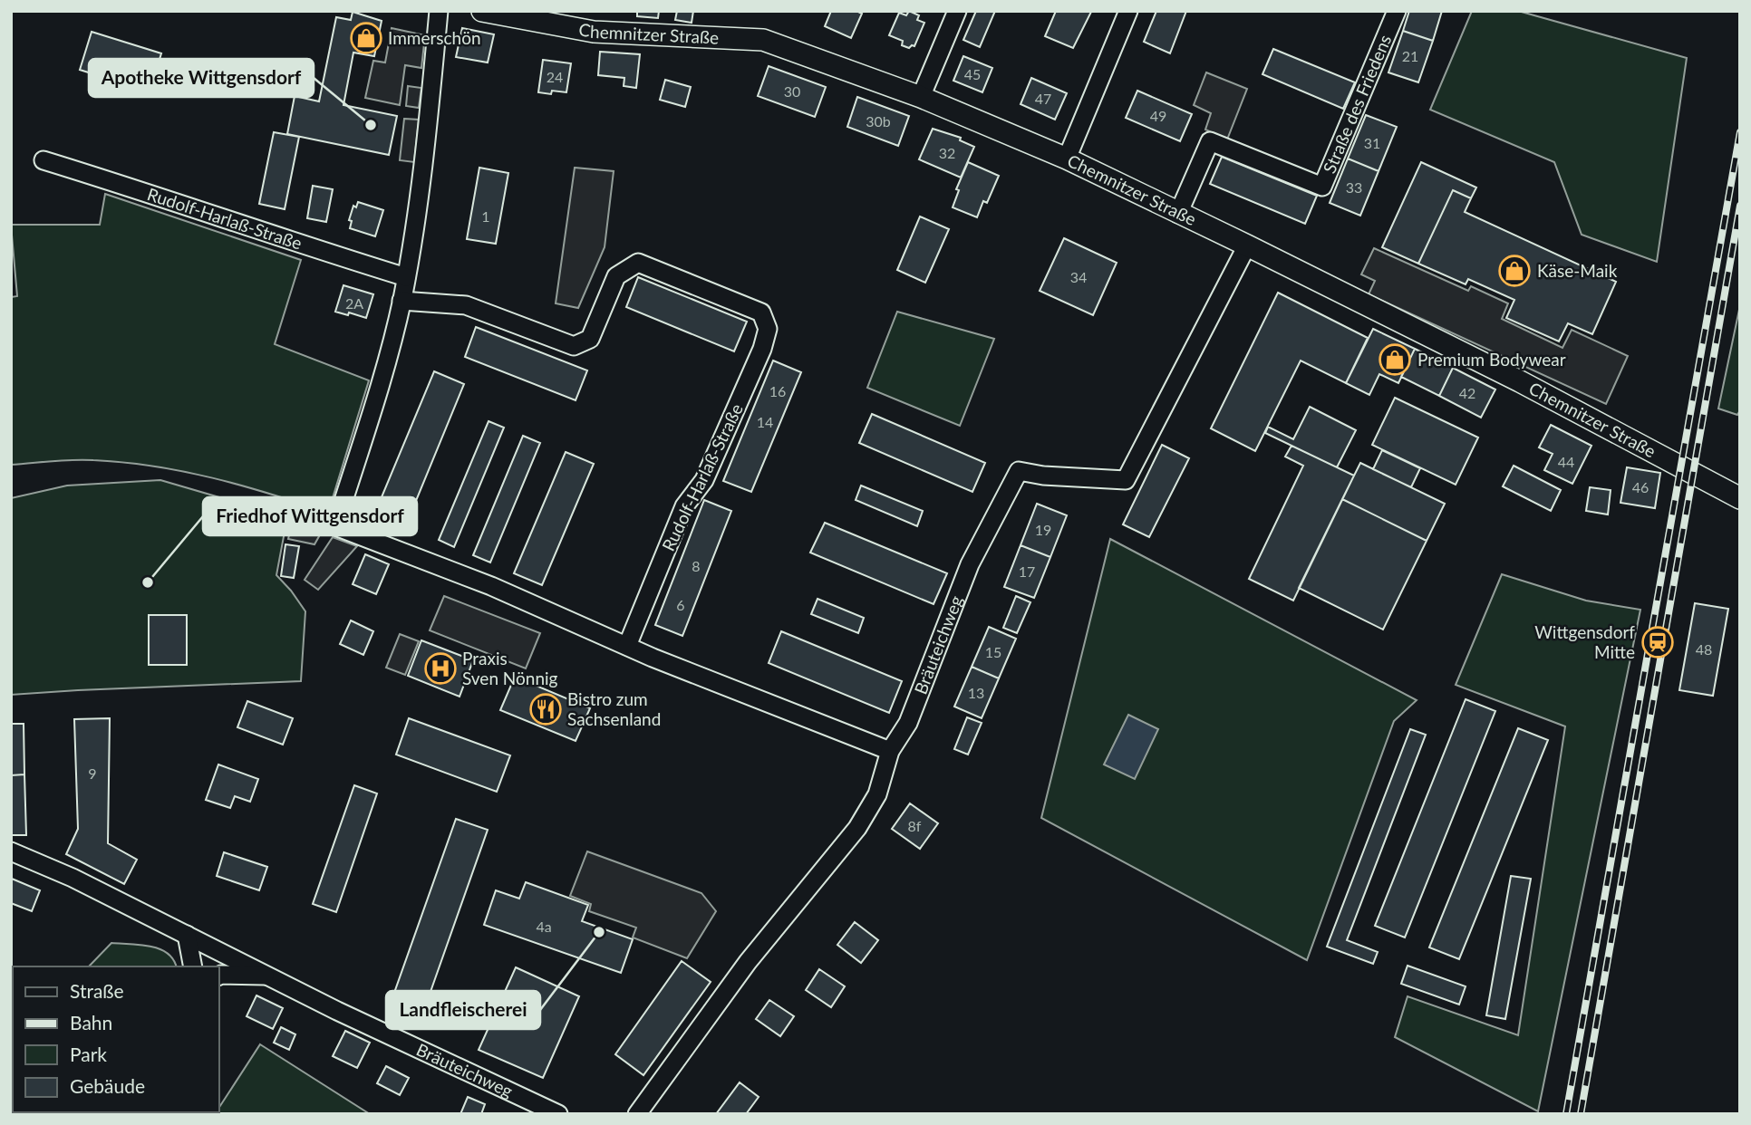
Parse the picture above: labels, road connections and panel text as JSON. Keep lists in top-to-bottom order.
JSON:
{
  "streets": {
    "street": [
      "Chemnitzer Straße",
      "Straße des Friedens",
      "Rudolf-Harlaß-Straße",
      "Bräuteichweg"
    ]
  },
  "crossings": [
    ["Chemnitzer Straße", "Straße des Friedens"],
    ["Chemnitzer Straße", "Bräuteichweg"]
  ],
  "places": {
    "shop": ["Immerschön", "Käse-Maik", "Premium Bodywear"],
    "other": ["Apotheke Wittgensdorf", "Friedhof Wittgensdorf", "Landfleischerei"],
    "station": ["Wittgensdorf Mitte"],
    "hospital": ["Praxis Sven Nönnig"],
    "restaurant": ["Bistro zum Sachsenland"]
  },
  "house_numbers": [
    "21",
    "45",
    "24",
    "30",
    "47",
    "49",
    "30b",
    "31",
    "32",
    "33",
    "1",
    "34",
    "2A",
    "16",
    "42",
    "14",
    "44",
    "46",
    "19",
    "8",
    "17",
    "6",
    "48",
    "15",
    "13",
    "9",
    "8f",
    "4a"
  ],
  "legend": [
    "Straße",
    "Bahn",
    "Park",
    "Gebäude"
  ]
}
